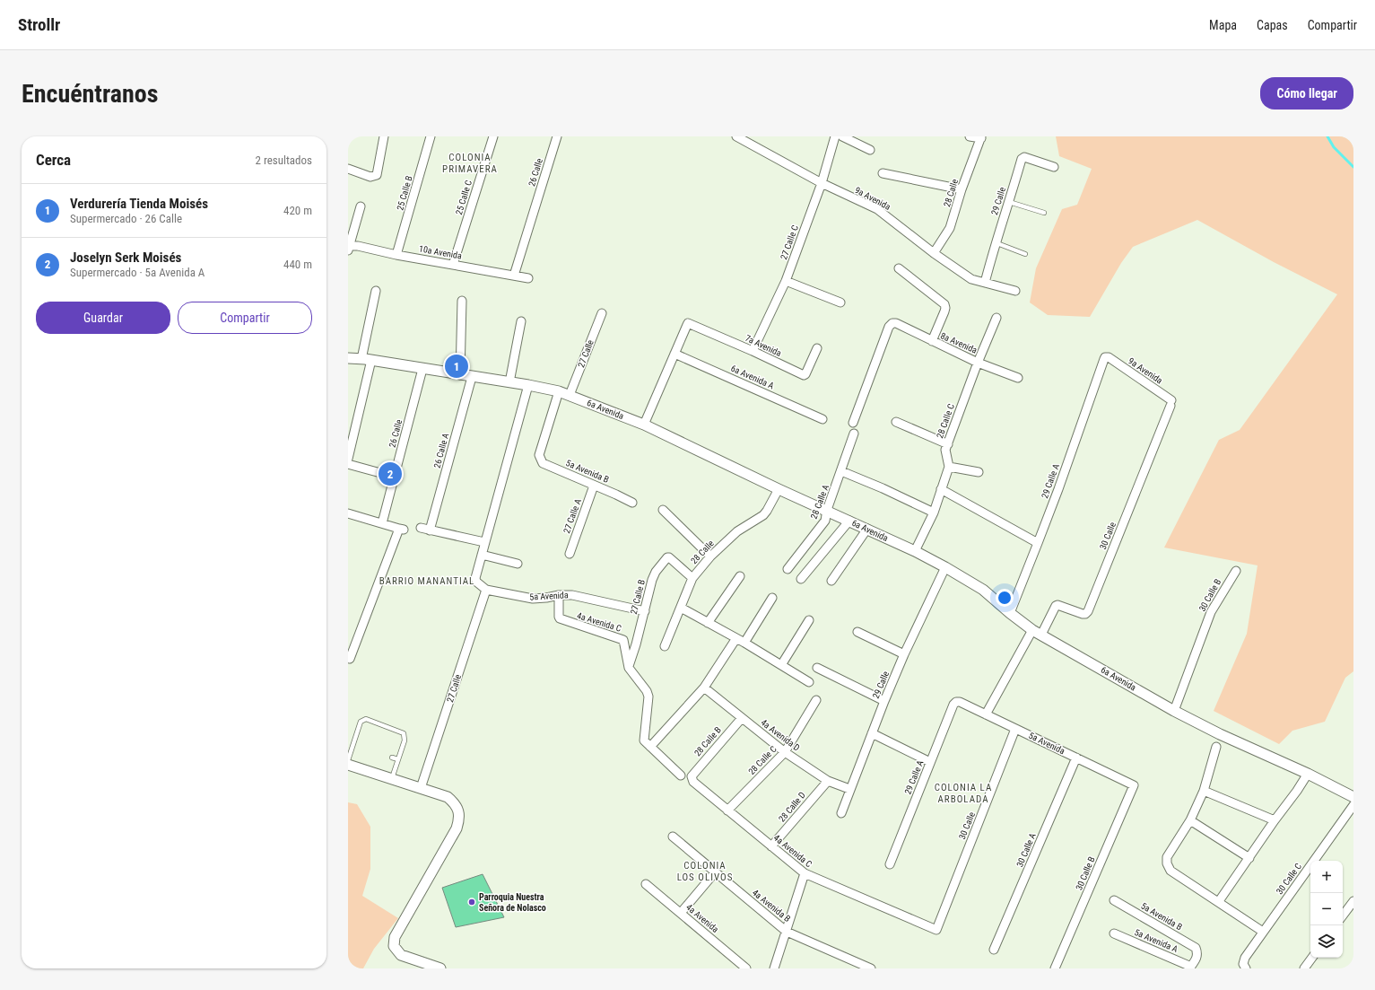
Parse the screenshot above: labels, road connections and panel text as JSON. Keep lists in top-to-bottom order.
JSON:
{
  "streets": {
    "street": [
      "26 Calle",
      "25 Calle B",
      "28 Calle",
      "25 Calle C",
      "9a Avenida",
      "29 Calle",
      "27 Calle C",
      "10a Avenida",
      "8a Avenida",
      "7a Avenida",
      "27 Calle",
      "6a Avenida A",
      "6a Avenida",
      "28 Calle C",
      "26 Calle A",
      "5a Avenida B",
      "29 Calle A",
      "28 Calle A",
      "27 Calle A",
      "30 Calle",
      "30 Calle B",
      "5a Avenida",
      "27 Calle B",
      "4a Avenida C",
      "4a Avenida D",
      "28 Calle B",
      "28 Calle D",
      "30 Calle A",
      "30 Calle C",
      "4a Avenida B",
      "4a Avenida",
      "5a Avenida A"
    ]
  },
  "crossings": [
    ["26 Calle", "10a Avenida"],
    ["26 Calle", "6a Avenida"],
    ["25 Calle B", "10a Avenida"],
    ["28 Calle", "9a Avenida"],
    ["28 Calle", "6a Avenida"],
    ["28 Calle", "27 Calle B"],
    ["25 Calle C", "10a Avenida"],
    ["9a Avenida", "29 Calle"],
    ["9a Avenida", "27 Calle C"],
    ["9a Avenida", "29 Calle A"],
    ["9a Avenida", "30 Calle"],
    ["29 Calle", "6a Avenida"],
    ["29 Calle", "4a Avenida D"],
    ["27 Calle C", "7a Avenida"],
    ["8a Avenida", "28 Calle C"],
    ["7a Avenida", "6a Avenida A"],
    ["27 Calle", "6a Avenida"],
    ["27 Calle", "5a Avenida"],
    ["6a Avenida", "28 Calle C"],
    ["6a Avenida", "26 Calle A"],
    ["6a Avenida", "5a Avenida B"],
    ["6a Avenida", "29 Calle A"],
    ["6a Avenida", "28 Calle A"],
    ["6a Avenida", "30 Calle"],
    ["6a Avenida", "30 Calle B"],
    ["28 Calle C", "4a Avenida C"],
    ["28 Calle C", "4a Avenida D"],
    ["5a Avenida B", "27 Calle A"],
    ["5a Avenida B", "5a Avenida A"],
    ["29 Calle A", "5a Avenida"],
    ["30 Calle", "5a Avenida"],
    ["30 Calle", "4a Avenida C"],
    ["30 Calle B", "5a Avenida"],
    ["5a Avenida", "27 Calle B"],
    ["5a Avenida", "4a Avenida C"],
    ["5a Avenida", "30 Calle A"],
    ["27 Calle B", "4a Avenida C"],
    ["4a Avenida C", "28 Calle B"],
    ["4a Avenida C", "28 Calle D"],
    ["4a Avenida D", "28 Calle B"],
    ["4a Avenida D", "28 Calle D"]
  ],
  "districts": [
    "COLONIA PRIMAVERA",
    "BARRIO MANANTIAL",
    "COLONIA LA ARBOLADA",
    "COLONIA LOS OLIVOS"
  ],
  "places": ["Parroquia Nuestra Señora de Nolasco"],
  "page": {
    "header": "Strollr",
    "nav": ["Mapa", "Capas", "Compartir"],
    "buttons": [
      "Cómo llegar",
      ["Guardar", "Compartir"]
    ],
    "title": "Encuéntranos",
    "heading": ["Cerca", "2 resultados"],
    "list": [
      {
        "mark": "1",
        "name": "Verdurería Tienda Moisés",
        "note": "Supermercado · 26 Calle",
        "value": "420 m"
      },
      {
        "mark": "2",
        "name": "Joselyn Serk Moisés",
        "note": "Supermercado · 5a Avenida A",
        "value": "440 m"
      }
    ],
    "pins": ["1", "2"],
    "map_buttons": ["+", "−"]
  }
}
